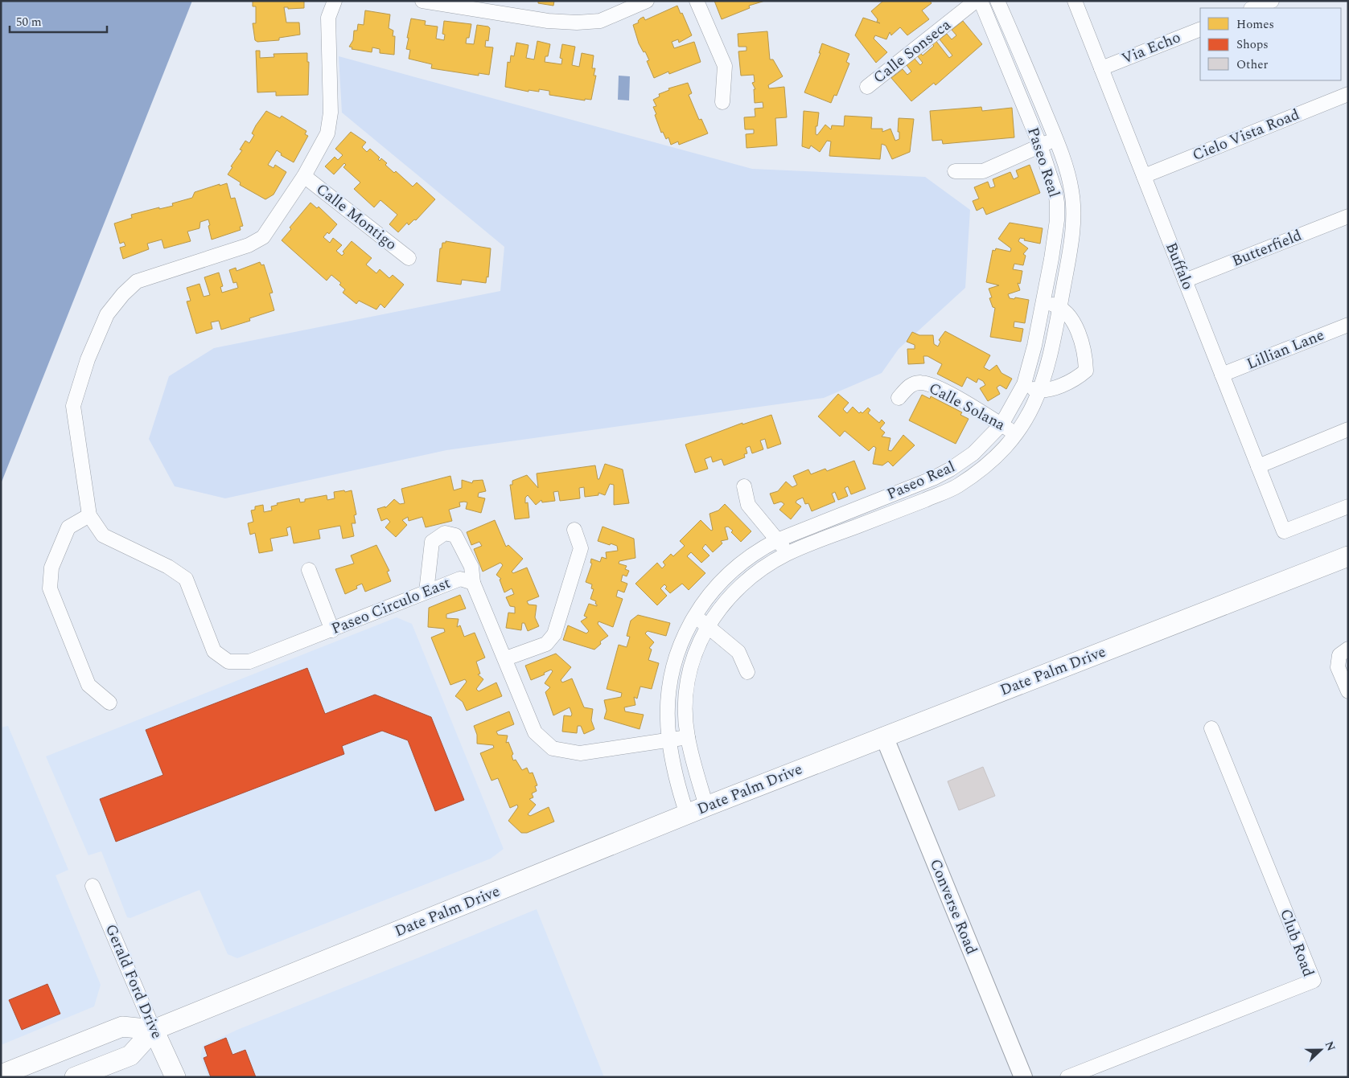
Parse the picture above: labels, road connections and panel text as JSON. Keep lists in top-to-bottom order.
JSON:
{
  "streets": {
    "main road": ["Date Palm Drive", "Gerald Ford Drive"],
    "street": [
      "Via Echo",
      "Calle Sonseca",
      "Cielo Vista Road",
      "Paseo Real",
      "Calle Montigo",
      "Butterfield",
      "Buffalo",
      "Lillian Lane",
      "Calle Solana",
      "Paseo Circulo East",
      "Converse Road",
      "Club Road"
    ]
  },
  "crossings": [
    ["Via Echo", "Buffalo"],
    ["Cielo Vista Road", "Buffalo"],
    ["Paseo Real", "Calle Solana"],
    ["Paseo Real", "Paseo Circulo East"],
    ["Paseo Real", "Date Palm Drive"],
    ["Butterfield", "Buffalo"],
    ["Buffalo", "Lillian Lane"],
    ["Date Palm Drive", "Converse Road"],
    ["Date Palm Drive", "Gerald Ford Drive"]
  ],
  "legend": ["Homes", "Shops", "Other"],
  "scale_bar": "50 m",
  "north": "right"
}
